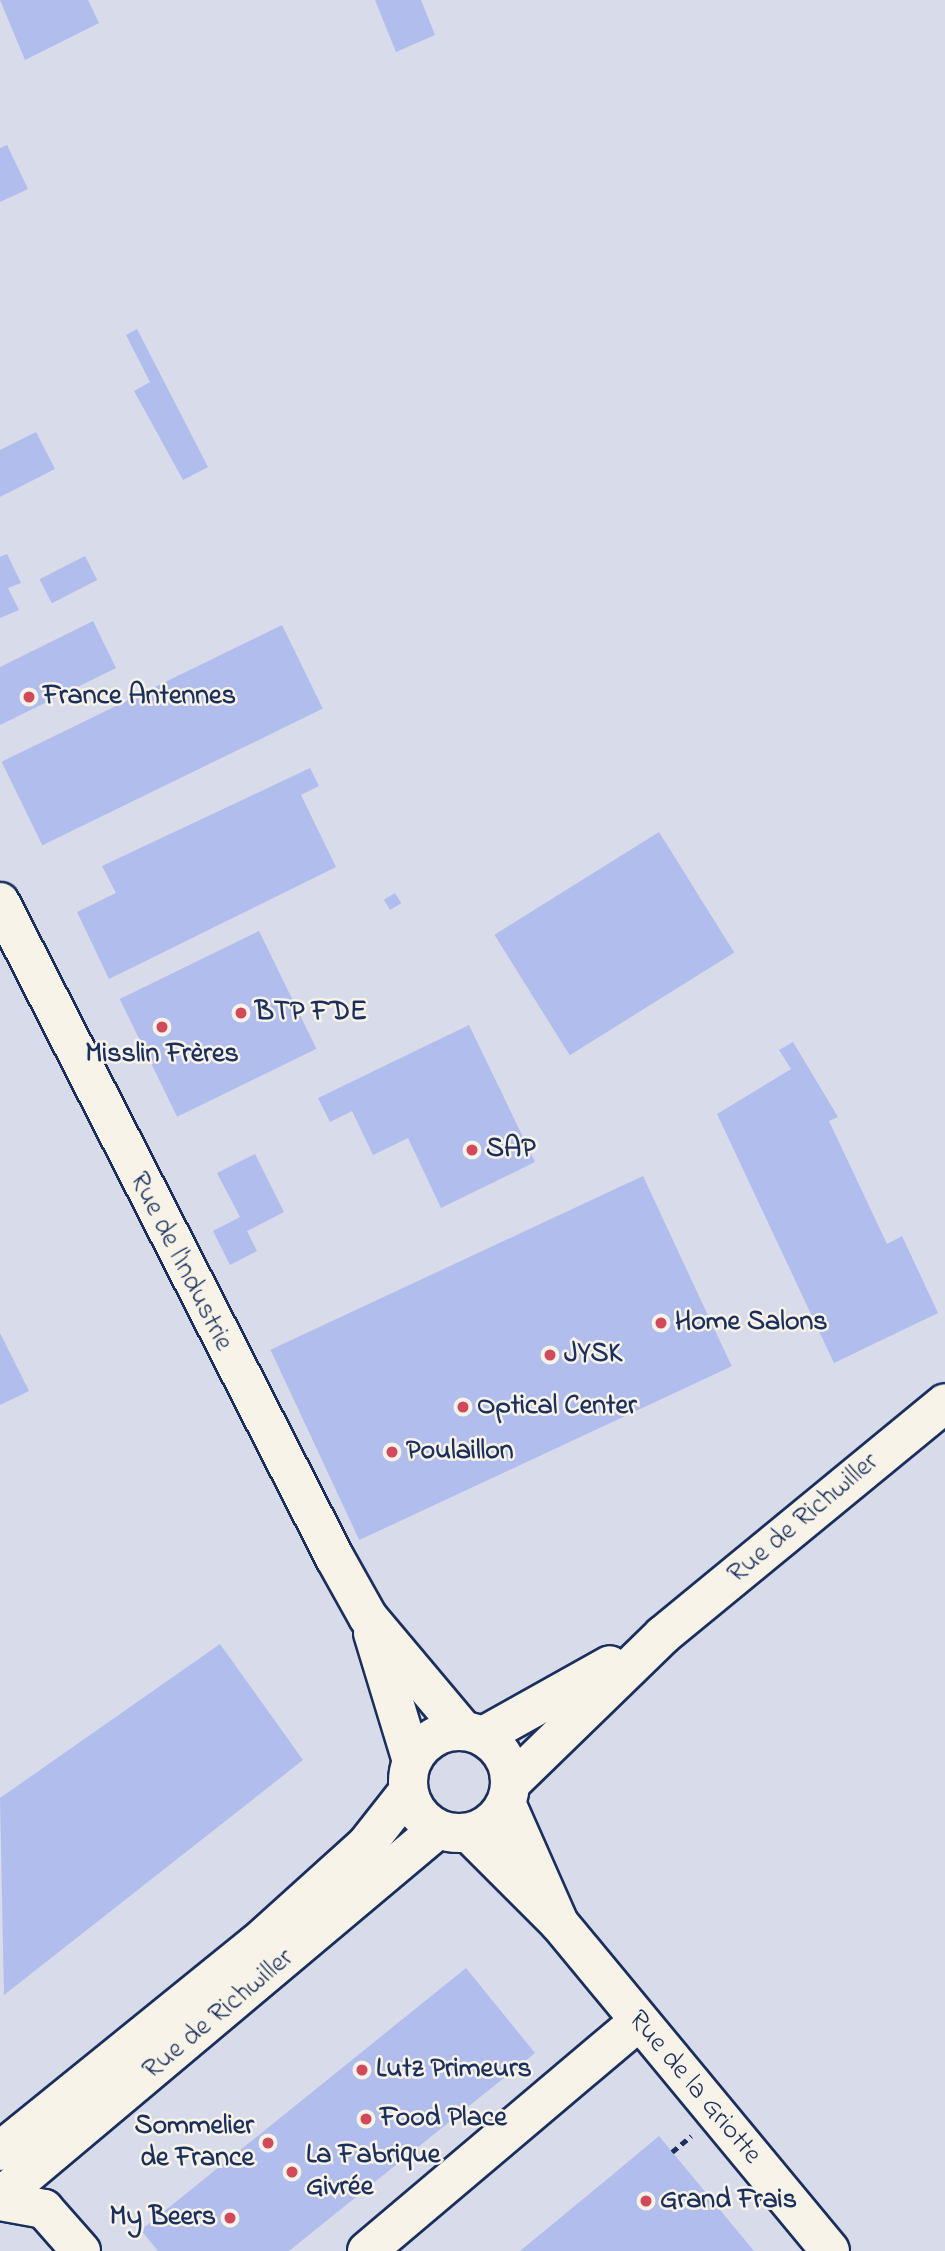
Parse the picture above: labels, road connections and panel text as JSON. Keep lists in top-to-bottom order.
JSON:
{
  "streets": {
    "street": ["Rue de l'Industrie", "Rue de Richwiller", "Rue de la Griotte"]
  },
  "crossings": [
    ["Rue de l'Industrie", "Rue de Richwiller"],
    ["Rue de l'Industrie", "Rue de la Griotte"],
    ["Rue de Richwiller", "Rue de la Griotte"]
  ],
  "places": [
    "France Antennes",
    "BTP FDE",
    "Misslin Frères",
    "SAP",
    "Home Salons",
    "JYSK",
    "Optical Center",
    "Poulaillon",
    "Lutz Primeurs",
    "Food Place",
    "Sommelier de France",
    "La Fabrique Givrée",
    "Grand Frais",
    "My Beers"
  ]
}
